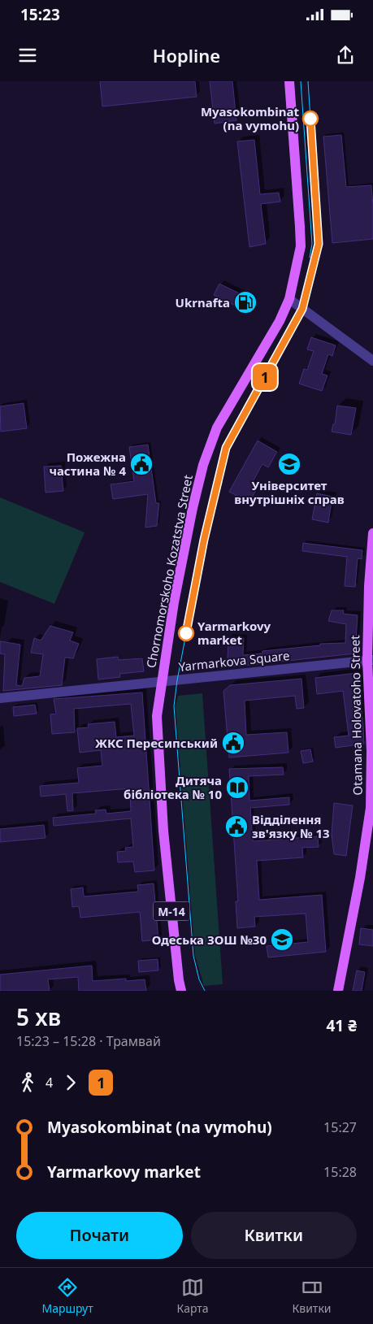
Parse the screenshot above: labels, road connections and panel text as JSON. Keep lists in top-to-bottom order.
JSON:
{
  "streets": {
    "main road": ["Chornomorskoho Kozatstva Street", "Otamana Holovatoho Street", "М-14"],
    "street": ["Yarmarkova Square"]
  },
  "crossings": [
    ["Chornomorskoho Kozatstva Street", "Yarmarkova Square"],
    ["Yarmarkova Square", "Otamana Holovatoho Street"]
  ],
  "places": {
    "other": ["Myasokombinat (na vymohu)", "Yarmarkovy market"],
    "fuel station": ["Ukrnafta"],
    "public building": ["Пожежна частина № 4", "ЖКС Пересипський", "Відділення зв'язку № 13"],
    "school or university": ["Університет внутрішніх справ", "Одеська ЗОШ №30"],
    "library": ["Дитяча бібліотека № 10"]
  },
  "lines": ["tram line 1"],
  "page": {
    "status": "15:23",
    "header": "Hopline",
    "on_map": "1",
    "heading": ["5 хв", "15:23 – 15:28 · Трамвай", "41 ₴"],
    "legs": ["4", "1"],
    "list": [
      {
        "name": "Myasokombinat (na vymohu)",
        "value": "15:27"
      },
      {
        "name": "Yarmarkovy market",
        "value": "15:28"
      }
    ],
    "buttons": ["Почати", "Квитки"],
    "tabs": ["Маршрут", "Карта", "Квитки"]
  }
}
